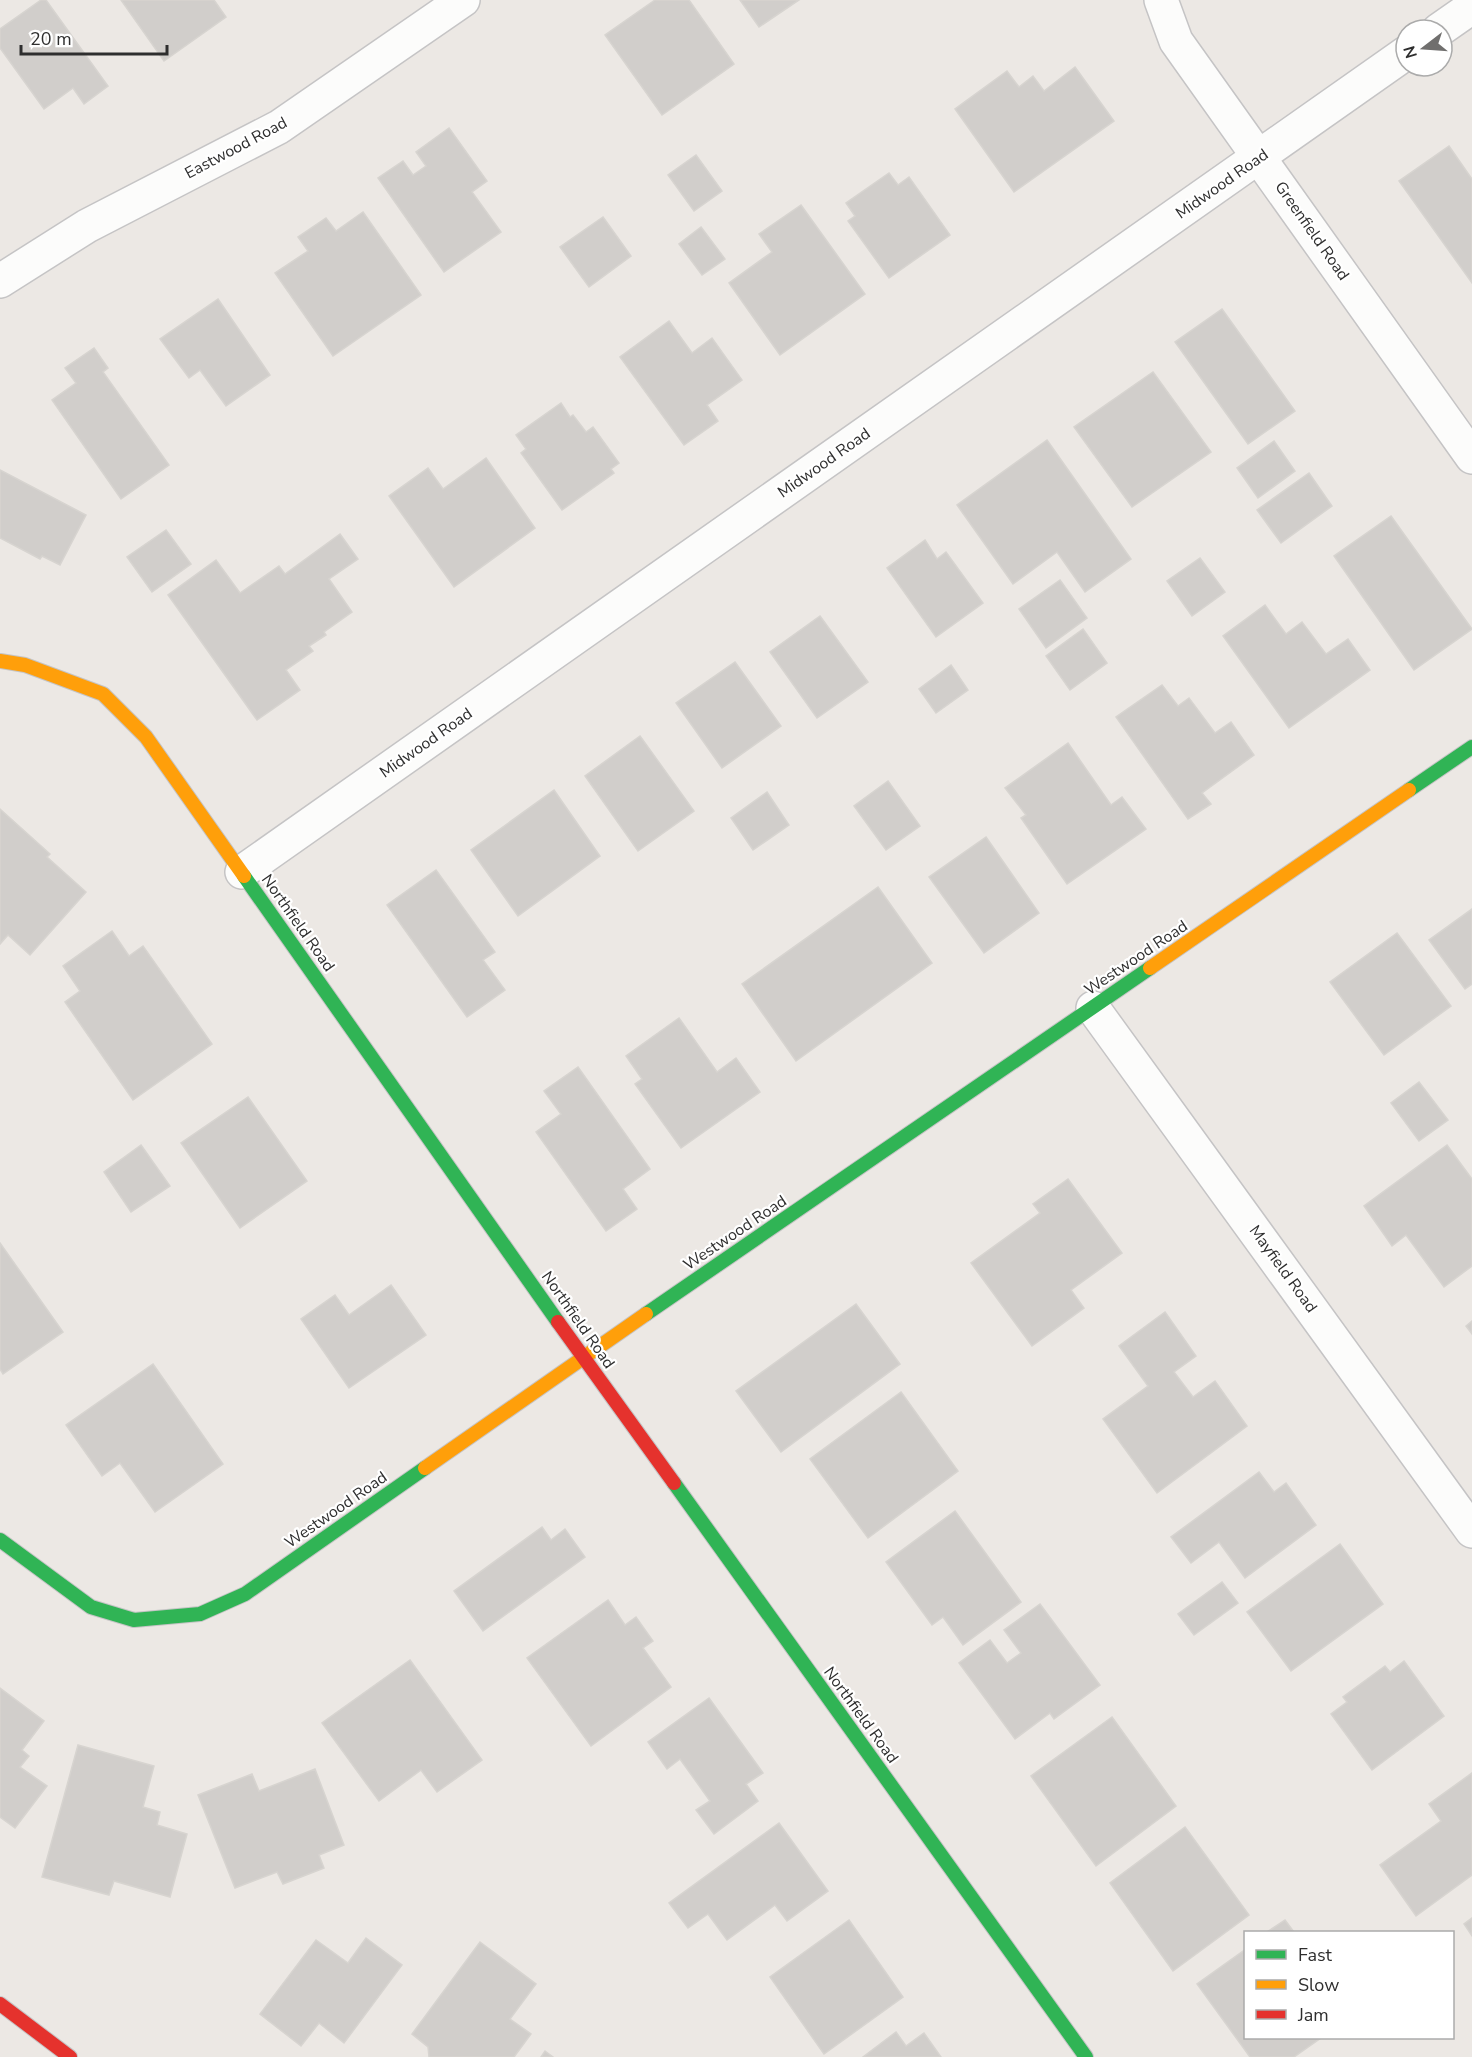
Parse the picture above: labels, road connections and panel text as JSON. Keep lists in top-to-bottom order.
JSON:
{
  "streets": {
    "street": [
      "Eastwood Road",
      "Midwood Road",
      "Greenfield Road",
      "Northfield Road",
      "Westwood Road",
      "Mayfield Road"
    ]
  },
  "crossings": [
    ["Midwood Road", "Greenfield Road"],
    ["Midwood Road", "Northfield Road"],
    ["Northfield Road", "Westwood Road"],
    ["Westwood Road", "Mayfield Road"]
  ],
  "legend": ["Fast", "Slow", "Jam"],
  "scale_bar": "20 m",
  "north": "left"
}
